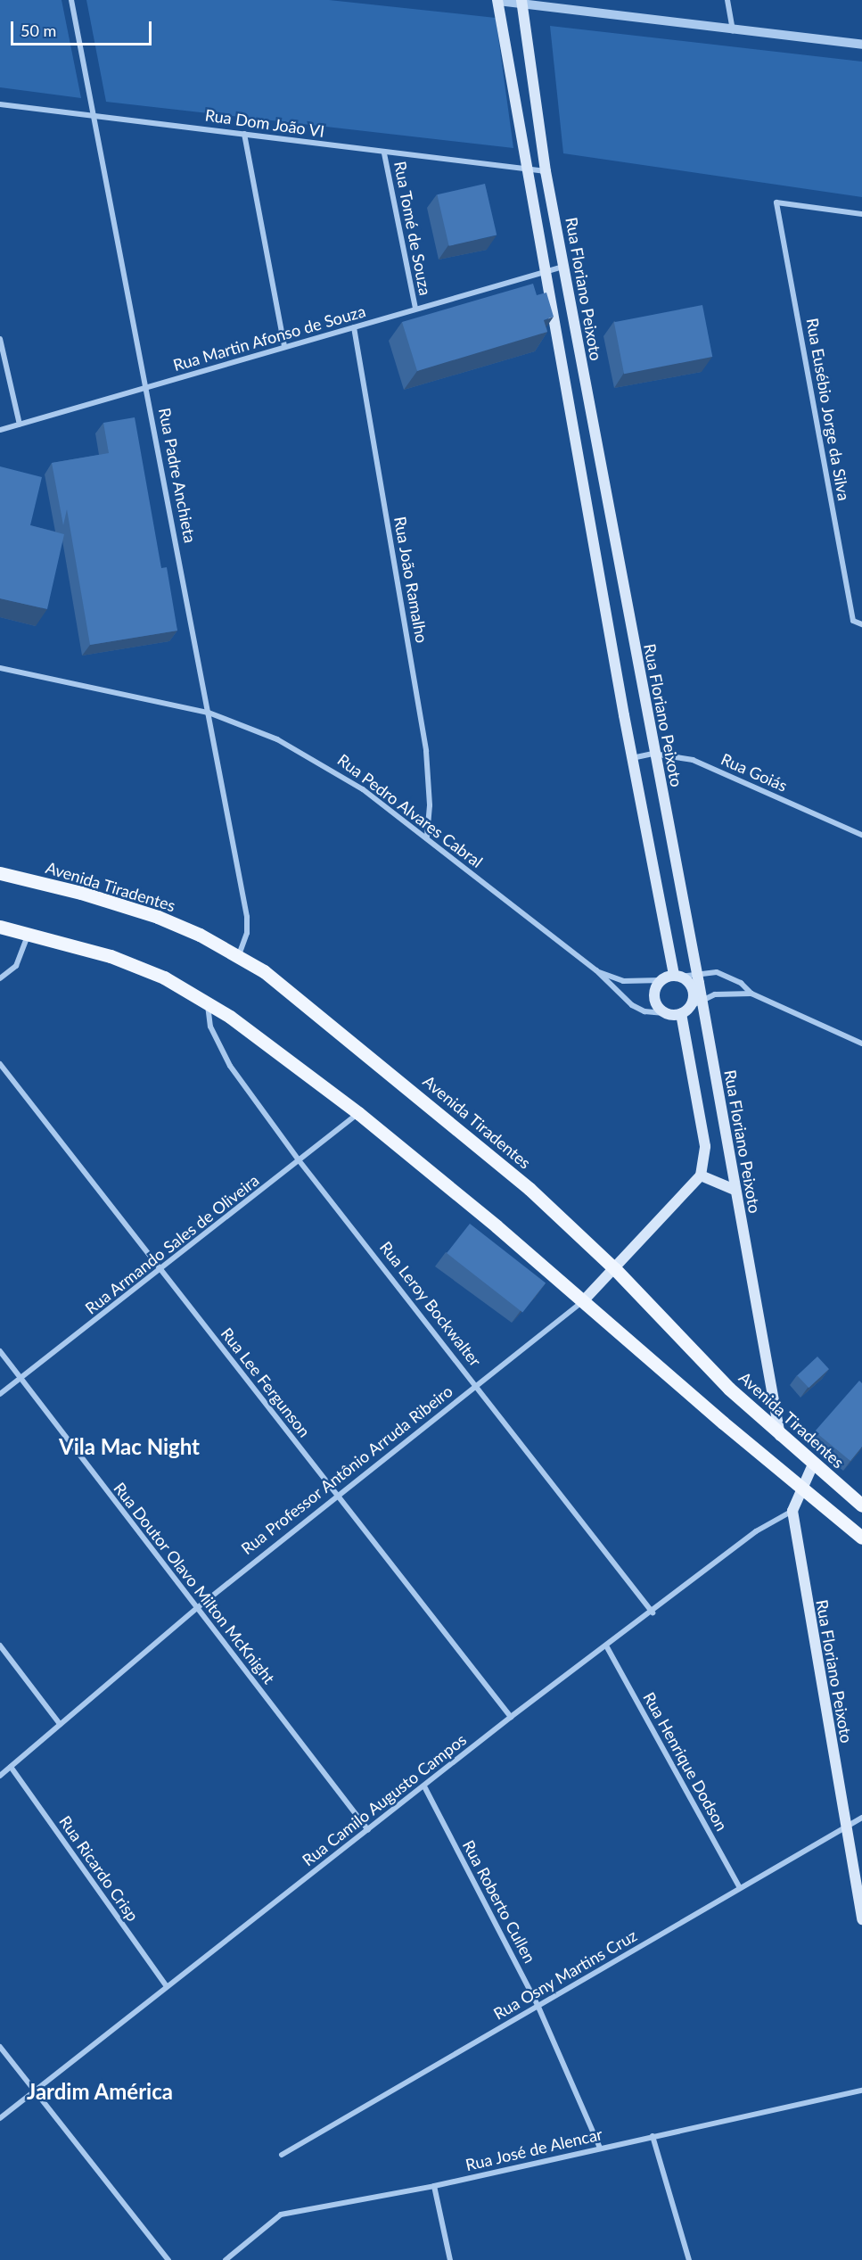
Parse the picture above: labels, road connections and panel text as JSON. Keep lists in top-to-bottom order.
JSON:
{
  "streets": {
    "main road": ["Rua Floriano Peixoto", "Avenida Tiradentes", "Rua Professor Antônio Arruda Ribeiro"],
    "street": [
      "Rua Dom João VI",
      "Rua Tomé de Souza",
      "Rua Martin Afonso de Souza",
      "Rua Eusébio Jorge da Silva",
      "Rua Padre Anchieta",
      "Rua João Ramalho",
      "Rua Goiás",
      "Rua Pedro Alvares Cabral",
      "Rua Armando Sales de Oliveira",
      "Rua Leroy Bockwalter",
      "Rua Lee Fergunson",
      "Rua Doutor Olavo Milton McKnight",
      "Rua Henrique Dodson",
      "Rua Camilo Augusto Campos",
      "Rua Ricardo Crisp",
      "Rua Roberto Cullen",
      "Rua Osny Martins Cruz",
      "Rua José de Alencar"
    ]
  },
  "crossings": [
    ["Rua Dom João VI", "Rua Tomé de Souza"],
    ["Rua Dom João VI", "Rua Floriano Peixoto"],
    ["Rua Dom João VI", "Rua Padre Anchieta"],
    ["Rua Tomé de Souza", "Rua Martin Afonso de Souza"],
    ["Rua Floriano Peixoto", "Rua Martin Afonso de Souza"],
    ["Rua Floriano Peixoto", "Rua Goiás"],
    ["Rua Floriano Peixoto", "Avenida Tiradentes"],
    ["Rua Floriano Peixoto", "Rua Camilo Augusto Campos"],
    ["Rua Floriano Peixoto", "Rua Osny Martins Cruz"],
    ["Rua Martin Afonso de Souza", "Rua Padre Anchieta"],
    ["Rua Martin Afonso de Souza", "Rua João Ramalho"],
    ["Rua Padre Anchieta", "Rua Pedro Alvares Cabral"],
    ["Rua Padre Anchieta", "Avenida Tiradentes"],
    ["Rua João Ramalho", "Rua Pedro Alvares Cabral"],
    ["Avenida Tiradentes", "Rua Professor Antônio Arruda Ribeiro"],
    ["Rua Armando Sales de Oliveira", "Rua Leroy Bockwalter"],
    ["Rua Armando Sales de Oliveira", "Rua Lee Fergunson"],
    ["Rua Armando Sales de Oliveira", "Rua Doutor Olavo Milton McKnight"],
    ["Rua Leroy Bockwalter", "Rua Professor Antônio Arruda Ribeiro"],
    ["Rua Leroy Bockwalter", "Rua Camilo Augusto Campos"],
    ["Rua Lee Fergunson", "Rua Professor Antônio Arruda Ribeiro"],
    ["Rua Lee Fergunson", "Rua Camilo Augusto Campos"],
    ["Rua Professor Antônio Arruda Ribeiro", "Rua Doutor Olavo Milton McKnight"],
    ["Rua Professor Antônio Arruda Ribeiro", "Rua Ricardo Crisp"],
    ["Rua Doutor Olavo Milton McKnight", "Rua Camilo Augusto Campos"],
    ["Rua Henrique Dodson", "Rua Camilo Augusto Campos"],
    ["Rua Henrique Dodson", "Rua Osny Martins Cruz"],
    ["Rua Camilo Augusto Campos", "Rua Ricardo Crisp"],
    ["Rua Camilo Augusto Campos", "Rua Roberto Cullen"],
    ["Rua Roberto Cullen", "Rua Osny Martins Cruz"],
    ["Rua Roberto Cullen", "Rua José de Alencar"]
  ],
  "districts": ["Vila Mac Night", "Jardim América"],
  "scale_bar": "50 m"
}
